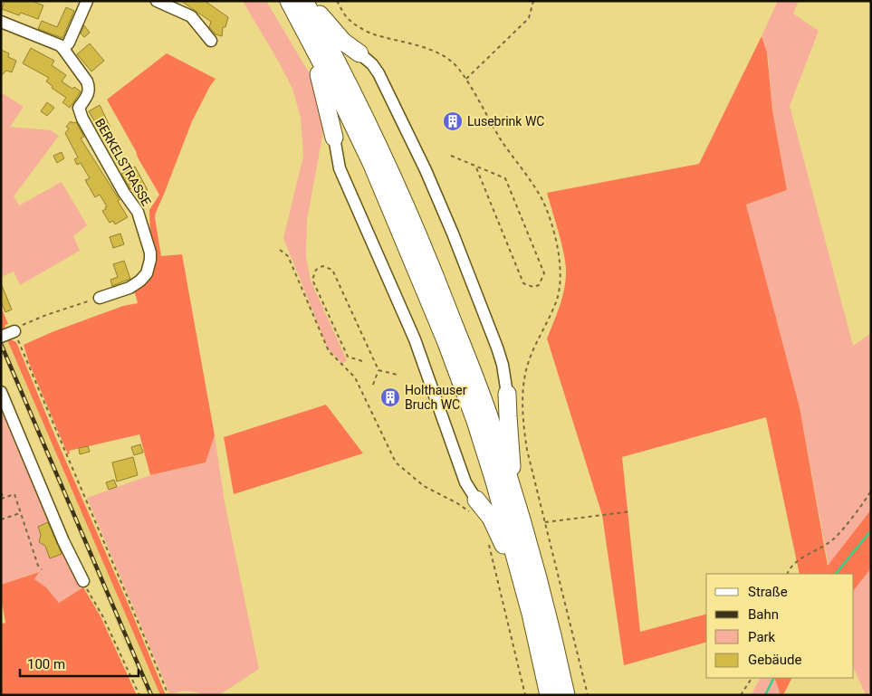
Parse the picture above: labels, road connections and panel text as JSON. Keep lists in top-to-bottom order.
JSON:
{
  "streets": {
    "street": ["BERKELSTRASSE"]
  },
  "places": {
    "building": ["Lusebrink WC", "Holthauser Bruch WC"]
  },
  "legend": [
    "Straße",
    "Bahn",
    "Park",
    "Gebäude"
  ],
  "scale_bar": "100 m"
}
